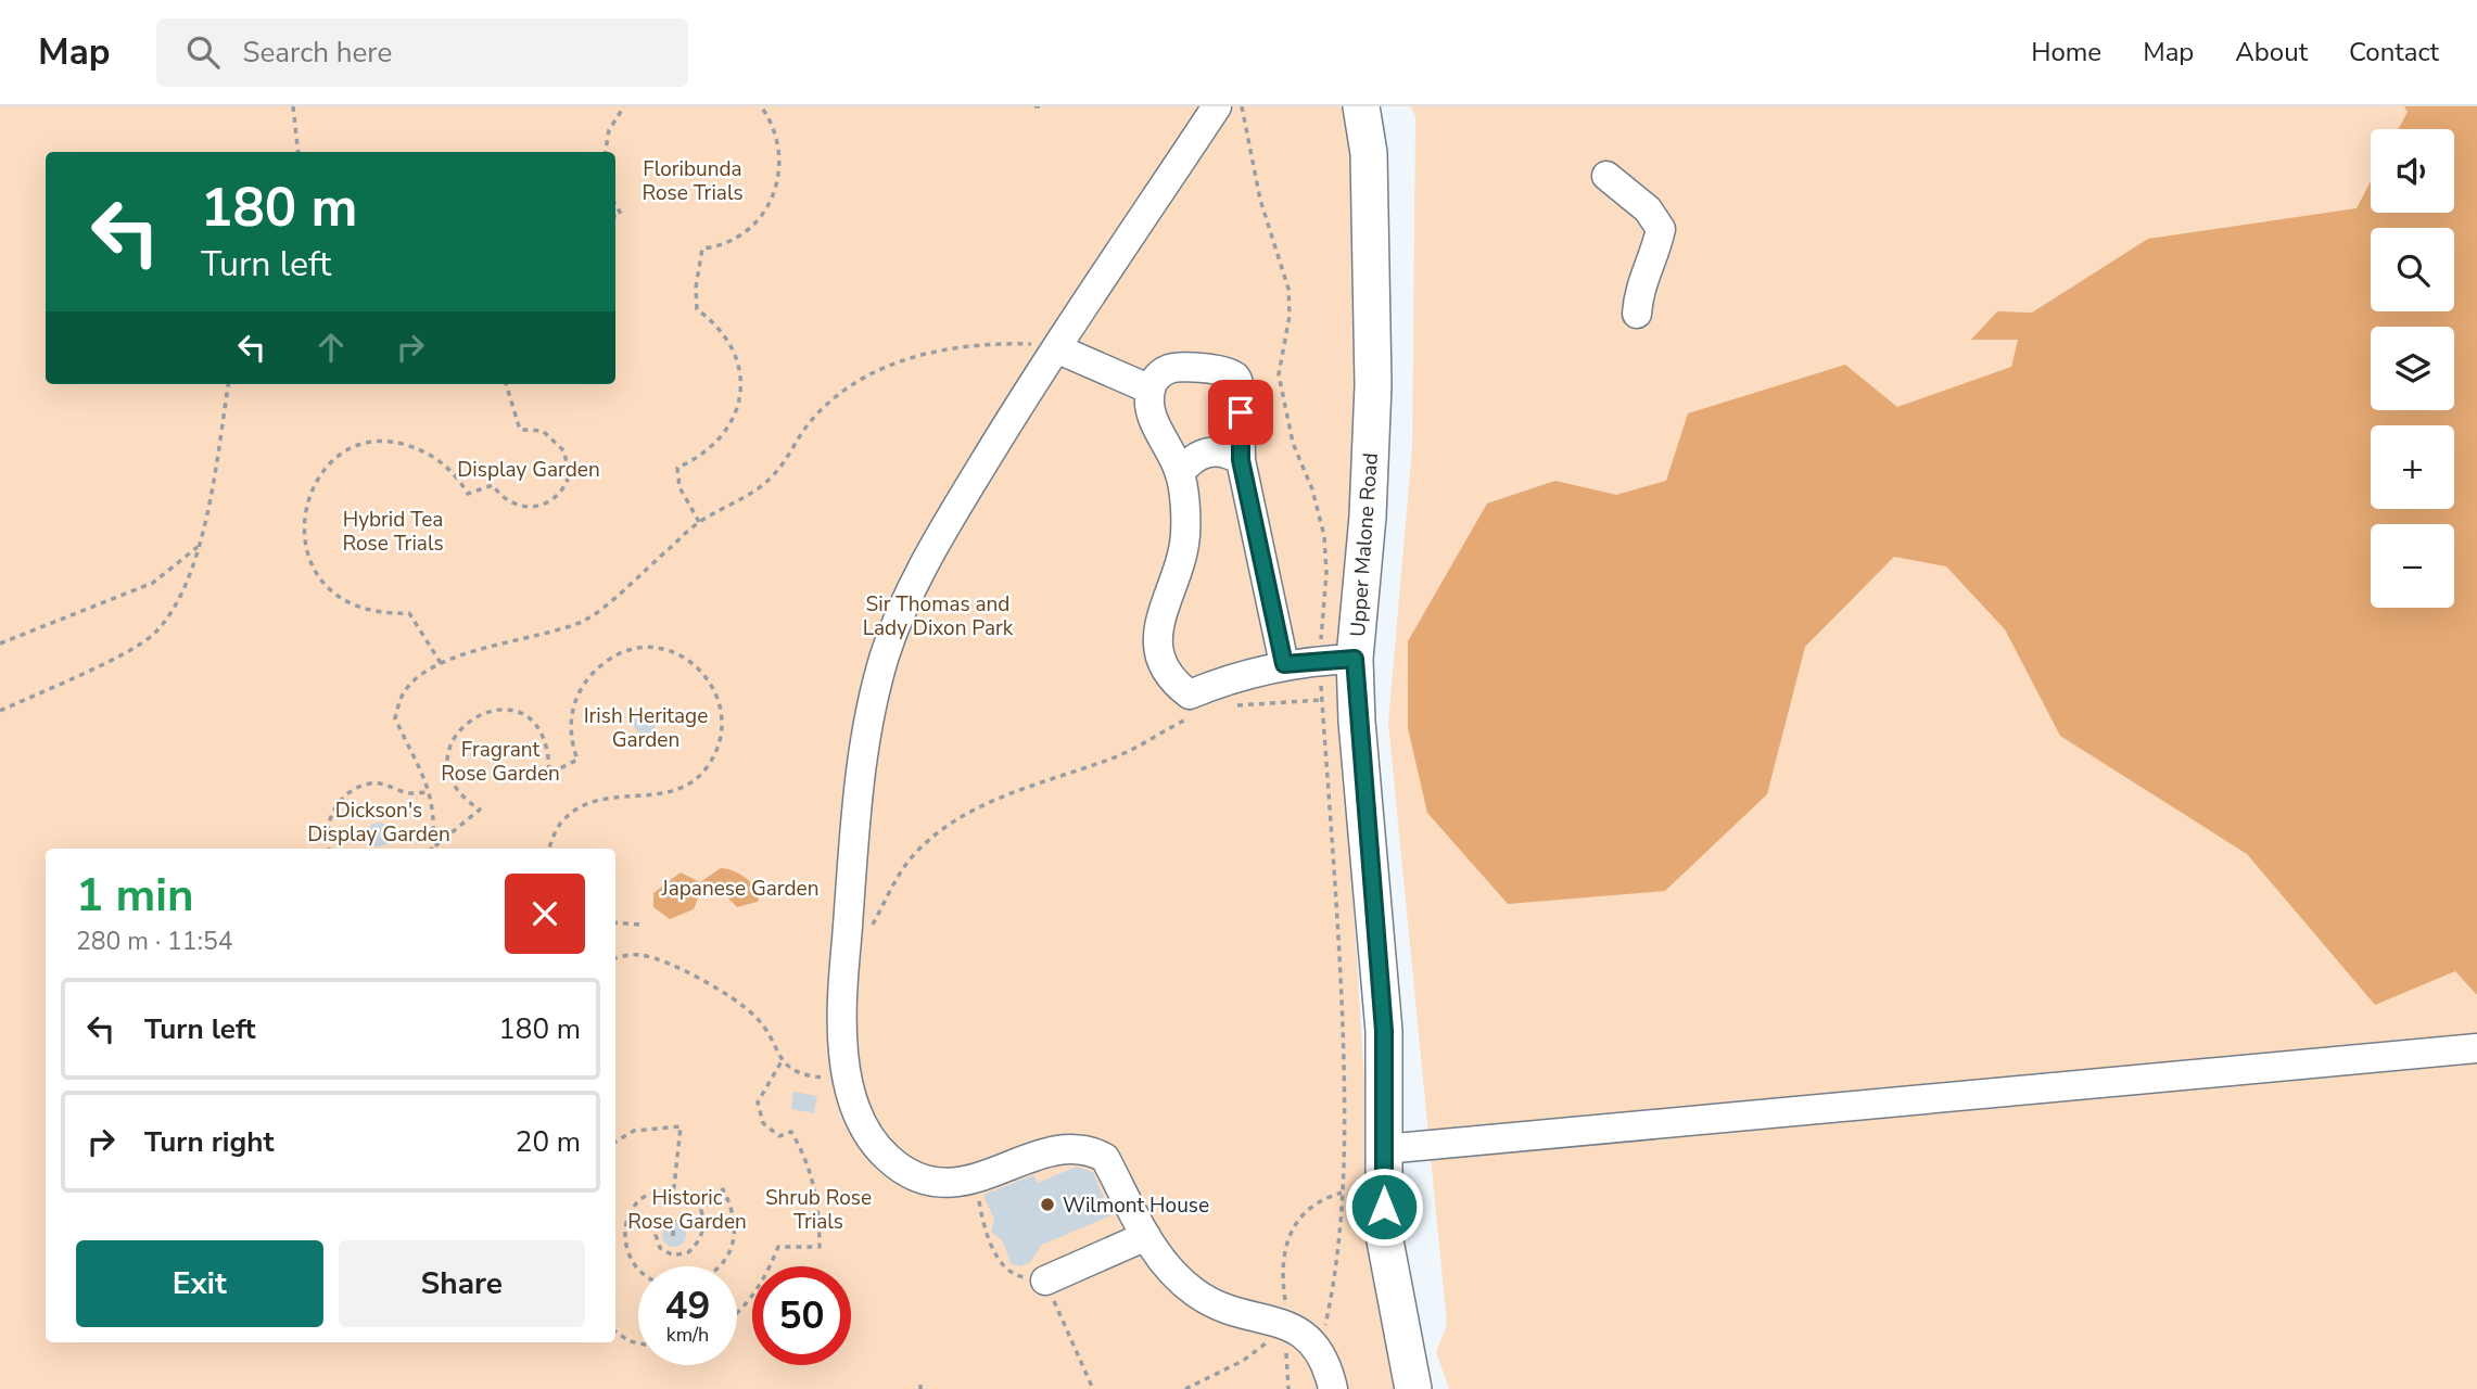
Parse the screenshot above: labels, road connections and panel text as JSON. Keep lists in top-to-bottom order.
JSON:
{
  "streets": {
    "main road": ["Upper Malone Road"]
  },
  "parks": [
    "Floribunda Rose Trials",
    "Display Garden",
    "Hybrid Tea Rose Trials",
    "Sir Thomas and Lady Dixon Park",
    "Irish Heritage Garden",
    "Fragrant Rose Garden",
    "Dickson's Display Garden",
    "Japanese Garden",
    "Historic Rose Garden",
    "Shrub Rose Trials"
  ],
  "places": ["Wilmont House"],
  "page": {
    "header": "Map",
    "search": "Search here",
    "nav": [
      "Home",
      "Map",
      "About",
      "Contact"
    ],
    "map_buttons": ["+", "−"],
    "turn": ["180 m", "Turn left"],
    "heading": ["1 min", "280 m · 11:54"],
    "list": [
      {
        "name": "Turn left",
        "value": "180 m"
      },
      {
        "name": "Turn right",
        "value": "20 m"
      }
    ],
    "buttons": ["Exit", "Share"],
    "speed": "49 km/h",
    "limit": "50"
  }
}
